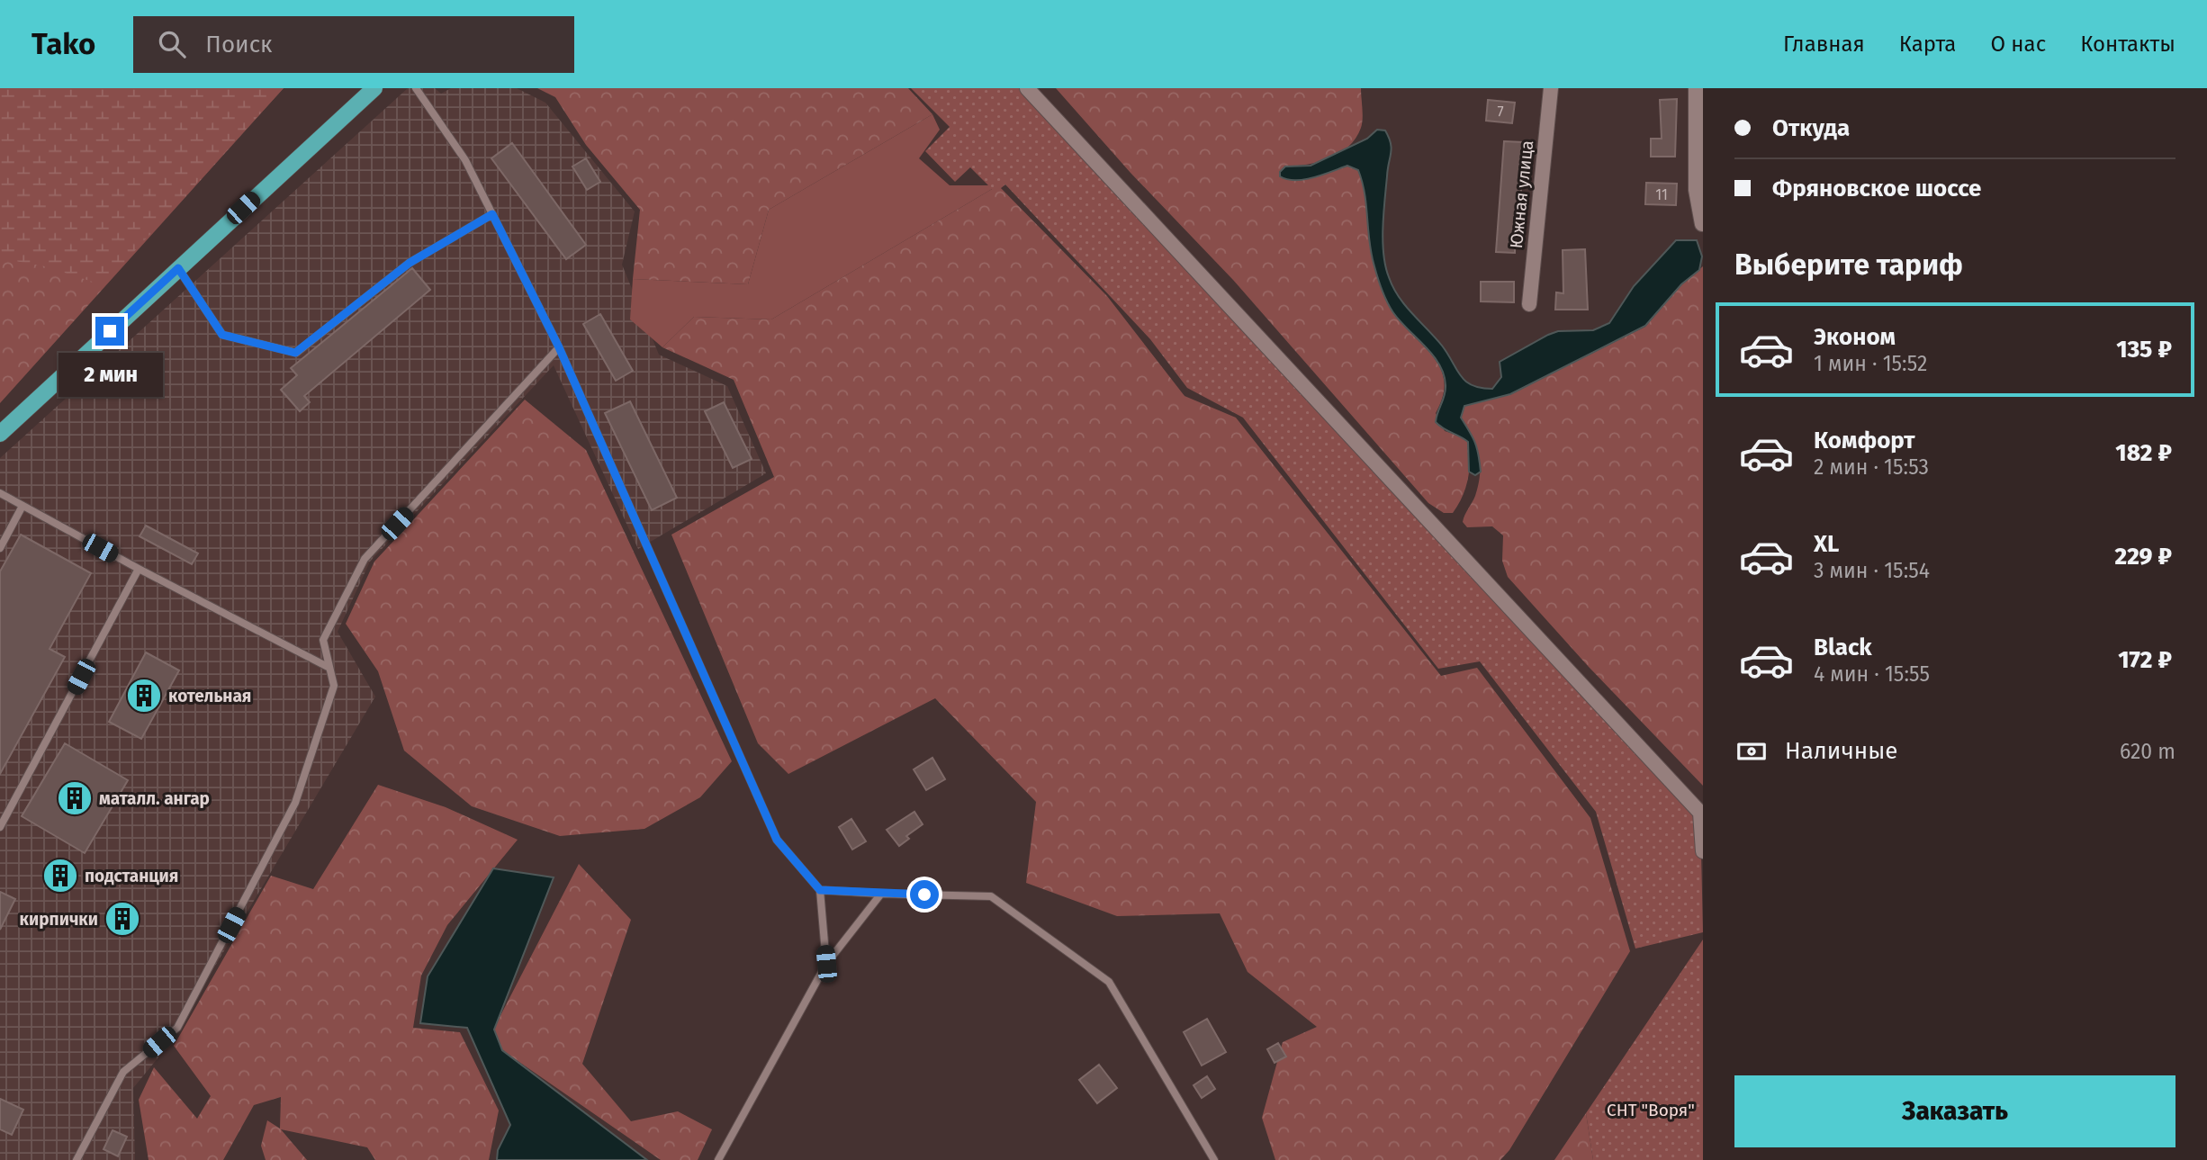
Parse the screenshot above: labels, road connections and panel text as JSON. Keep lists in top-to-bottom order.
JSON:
{
  "streets": {
    "street": ["Южная улица"]
  },
  "parks": ["СНТ \"Воря\""],
  "places": {
    "building": [
      "котельная",
      "маталл. ангар",
      "подстанция",
      "кирпички"
    ]
  },
  "house_numbers": ["7", "11"],
  "page": {
    "header": "Tako",
    "search": "Поиск",
    "nav": [
      "Главная",
      "Карта",
      "О нас",
      "Контакты"
    ],
    "banner": ["Откуда", "Фряновское шоссе"],
    "heading": "Выберите тариф",
    "list": [
      {
        "name": "Эконом",
        "note": "1 мин · 15:52",
        "value": "135 ₽"
      },
      {
        "name": "Комфорт",
        "note": "2 мин · 15:53",
        "value": "182 ₽"
      },
      {
        "name": "XL",
        "note": "3 мин · 15:54",
        "value": "229 ₽"
      },
      {
        "name": "Black",
        "note": "4 мин · 15:55",
        "value": "172 ₽"
      }
    ],
    "bubble": "2 мин",
    "pay": ["Наличные", "620 m"],
    "buttons": "Заказать"
  }
}
